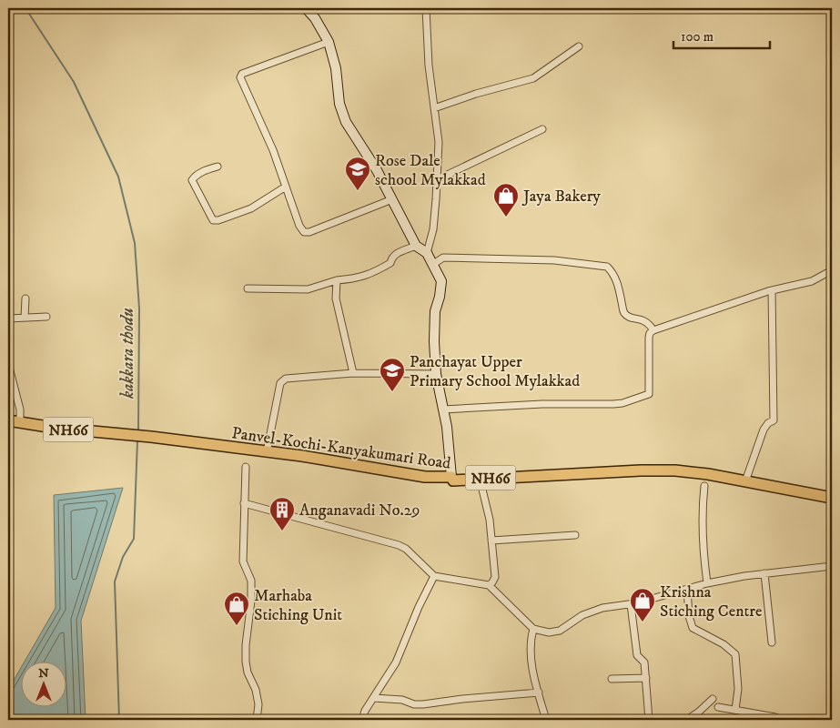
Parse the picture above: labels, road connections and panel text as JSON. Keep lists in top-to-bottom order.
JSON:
{
  "streets": {
    "highway": ["NH66", "Panvel-Kochi-Kanyakumari Road"]
  },
  "water": ["kakkara thodu"],
  "places": {
    "school or university": ["Rose Dale school Mylakkad", "Panchayat Upper Primary School Mylakkad"],
    "shop": ["Jaya Bakery", "Krishna Stiching Centre", "Marhaba Stiching Unit"],
    "building": ["Anganavadi No.29"]
  },
  "scale_bar": "100 m",
  "north": "top"
}
